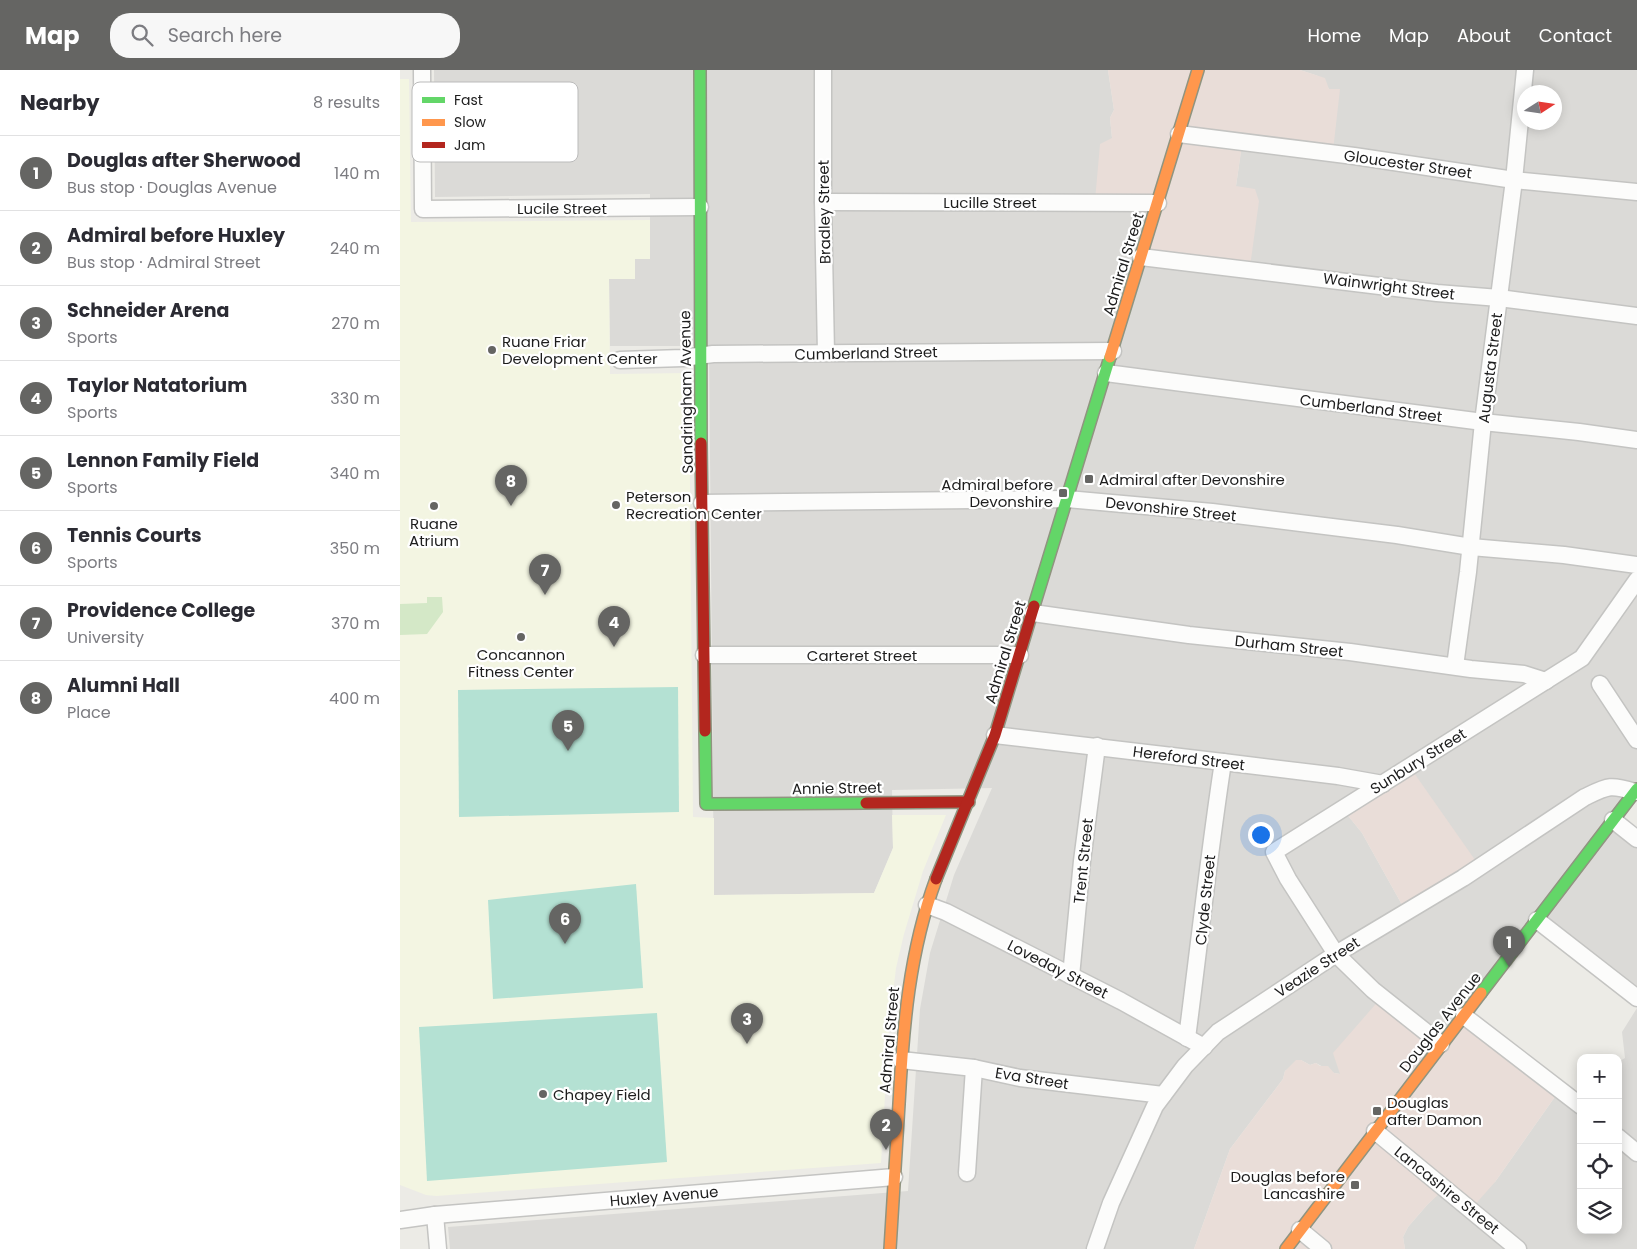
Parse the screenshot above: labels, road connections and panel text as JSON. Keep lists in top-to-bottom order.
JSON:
{
  "streets": {
    "main road": [
      "Admiral Street",
      "Sandringham Avenue",
      "Annie Street",
      "Douglas Avenue"
    ],
    "street": [
      "Gloucester Street",
      "Lucille Street",
      "Lucile Street",
      "Bradley Street",
      "Wainwright Street",
      "Cumberland Street",
      "Augusta Street",
      "Devonshire Street",
      "Durham Street",
      "Carteret Street",
      "Hereford Street",
      "Sunbury Street",
      "Trent Street",
      "Clyde Street",
      "Veazie Street",
      "Loveday Street",
      "Eva Street",
      "Lancashire Street",
      "Huxley Avenue"
    ]
  },
  "crossings": [
    ["Gloucester Street", "Admiral Street"],
    ["Gloucester Street", "Augusta Street"],
    ["Lucille Street", "Bradley Street"],
    ["Lucille Street", "Admiral Street"],
    ["Lucile Street", "Sandringham Avenue"],
    ["Bradley Street", "Cumberland Street"],
    ["Admiral Street", "Wainwright Street"],
    ["Admiral Street", "Cumberland Street"],
    ["Admiral Street", "Devonshire Street"],
    ["Admiral Street", "Durham Street"],
    ["Admiral Street", "Carteret Street"],
    ["Admiral Street", "Hereford Street"],
    ["Admiral Street", "Annie Street"],
    ["Admiral Street", "Loveday Street"],
    ["Admiral Street", "Eva Street"],
    ["Admiral Street", "Huxley Avenue"],
    ["Wainwright Street", "Augusta Street"],
    ["Cumberland Street", "Augusta Street"],
    ["Cumberland Street", "Sandringham Avenue"],
    ["Augusta Street", "Devonshire Street"],
    ["Augusta Street", "Durham Street"],
    ["Sandringham Avenue", "Devonshire Street"],
    ["Sandringham Avenue", "Carteret Street"],
    ["Sandringham Avenue", "Annie Street"],
    ["Durham Street", "Sunbury Street"],
    ["Hereford Street", "Sunbury Street"],
    ["Hereford Street", "Trent Street"],
    ["Hereford Street", "Clyde Street"],
    ["Sunbury Street", "Veazie Street"],
    ["Trent Street", "Loveday Street"],
    ["Clyde Street", "Loveday Street"],
    ["Veazie Street", "Loveday Street"],
    ["Veazie Street", "Douglas Avenue"],
    ["Veazie Street", "Eva Street"],
    ["Douglas Avenue", "Lancashire Street"]
  ],
  "places": {
    "other": [
      "Ruane Friar Development Center",
      "Peterson Recreation Center",
      "Ruane Atrium",
      "Concannon Fitness Center",
      "Chapey Field"
    ],
    "transit": [
      "Admiral after Devonshire",
      "Admiral before Devonshire",
      "Douglas after Damon",
      "Douglas before Lancashire"
    ]
  },
  "legend": ["Fast", "Slow", "Jam"],
  "north": "right",
  "page": {
    "header": "Map",
    "search": "Search here",
    "nav": [
      "Home",
      "Map",
      "About",
      "Contact"
    ],
    "heading": ["Nearby", "8 results"],
    "list": [
      {
        "mark": "1",
        "name": "Douglas after Sherwood",
        "note": "Bus stop · Douglas Avenue",
        "value": "140 m"
      },
      {
        "mark": "2",
        "name": "Admiral before Huxley",
        "note": "Bus stop · Admiral Street",
        "value": "240 m"
      },
      {
        "mark": "3",
        "name": "Schneider Arena",
        "note": "Sports",
        "value": "270 m"
      },
      {
        "mark": "4",
        "name": "Taylor Natatorium",
        "note": "Sports",
        "value": "330 m"
      },
      {
        "mark": "5",
        "name": "Lennon Family Field",
        "note": "Sports",
        "value": "340 m"
      },
      {
        "mark": "6",
        "name": "Tennis Courts",
        "note": "Sports",
        "value": "350 m"
      },
      {
        "mark": "7",
        "name": "Providence College",
        "note": "University",
        "value": "370 m"
      },
      {
        "mark": "8",
        "name": "Alumni Hall",
        "note": "Place",
        "value": "400 m"
      }
    ],
    "pins": [
      "8",
      "7",
      "4",
      "5",
      "6",
      "1",
      "3",
      "2"
    ],
    "map_buttons": ["+", "−"]
  }
}
